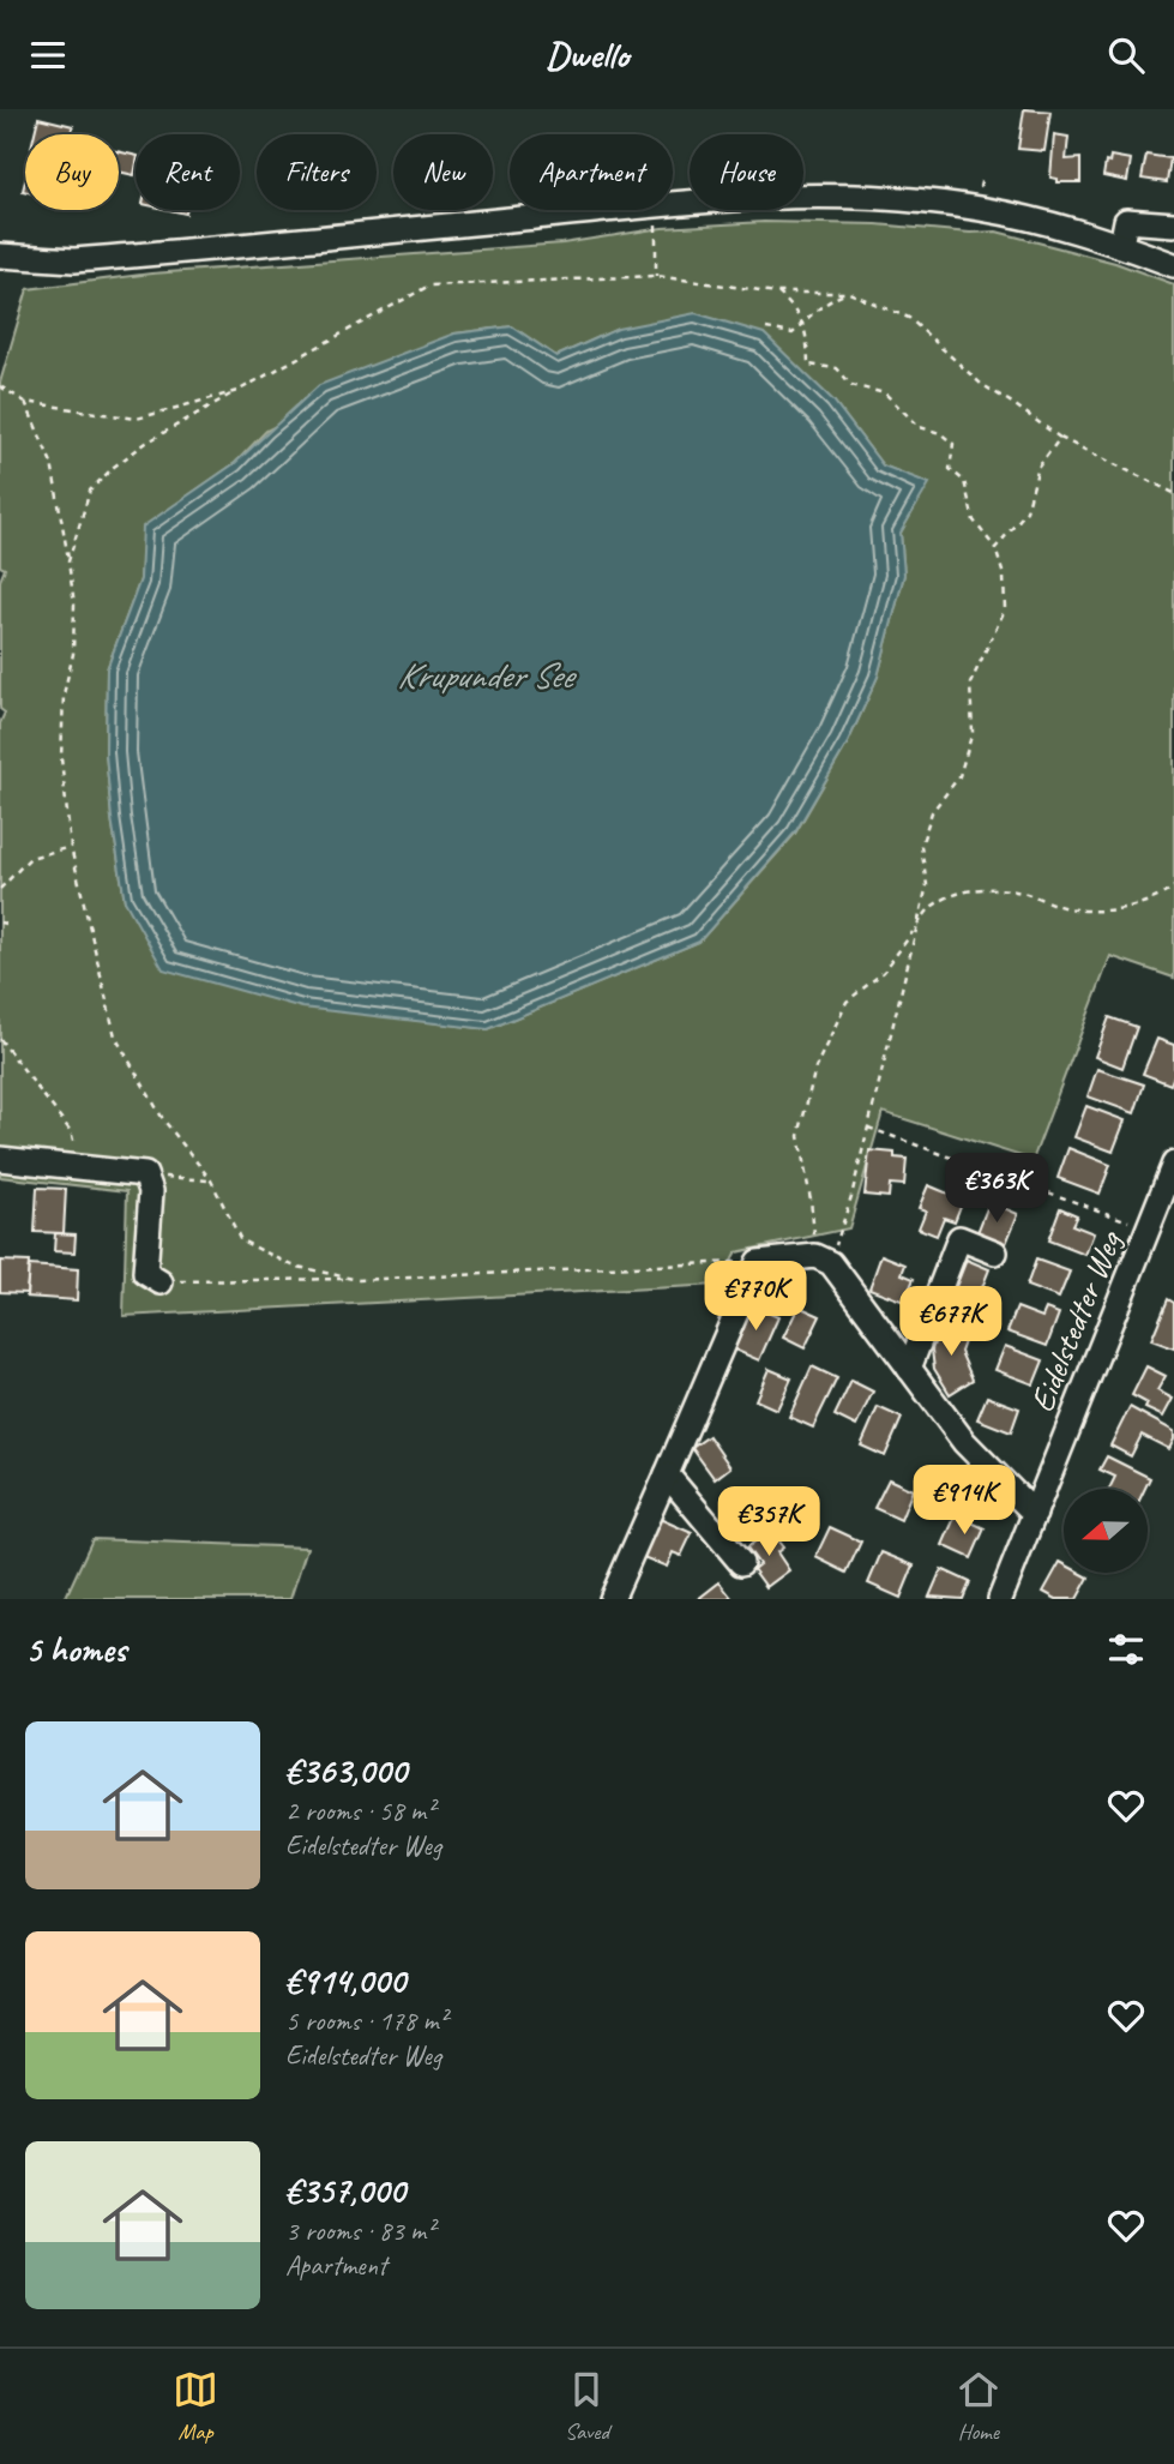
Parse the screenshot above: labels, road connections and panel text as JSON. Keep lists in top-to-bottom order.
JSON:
{
  "streets": {
    "street": ["Eidelstedter Weg"]
  },
  "water": ["Krupunder See"],
  "north": "left",
  "page": {
    "header": "Dwello",
    "chip": [
      "Buy",
      "Rent",
      "Filters",
      "New",
      "Apartment",
      "House"
    ],
    "price": [
      "€363K",
      "€770K",
      "€677K",
      "€914K",
      "€357K"
    ],
    "heading": "5 homes",
    "list": [
      {
        "name": "€363,000",
        "note": "2 rooms · 58 m² · Eidelstedter Weg"
      },
      {
        "name": "€914,000",
        "note": "5 rooms · 178 m² · Eidelstedter Weg"
      },
      {
        "name": "€357,000",
        "note": "3 rooms · 83 m² · Apartment"
      }
    ],
    "tabs": ["Map", "Saved", "Home"]
  }
}
